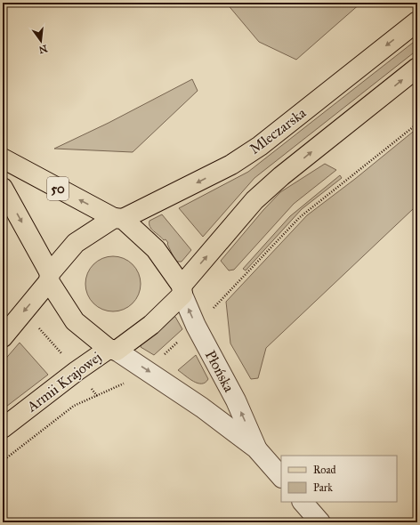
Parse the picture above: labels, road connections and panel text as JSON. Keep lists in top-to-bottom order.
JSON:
{
  "streets": {
    "main road": ["Mleczarska", "50", "Armii Krajowej"],
    "street": ["Płońska"]
  },
  "crossings": [
    ["Mleczarska", "50"],
    ["Mleczarska", "Płońska"],
    ["Mleczarska", "Armii Krajowej"],
    ["50", "Płońska"],
    ["50", "Armii Krajowej"],
    ["Płońska", "Armii Krajowej"]
  ],
  "legend": ["Road", "Park"],
  "north": "bottom"
}
